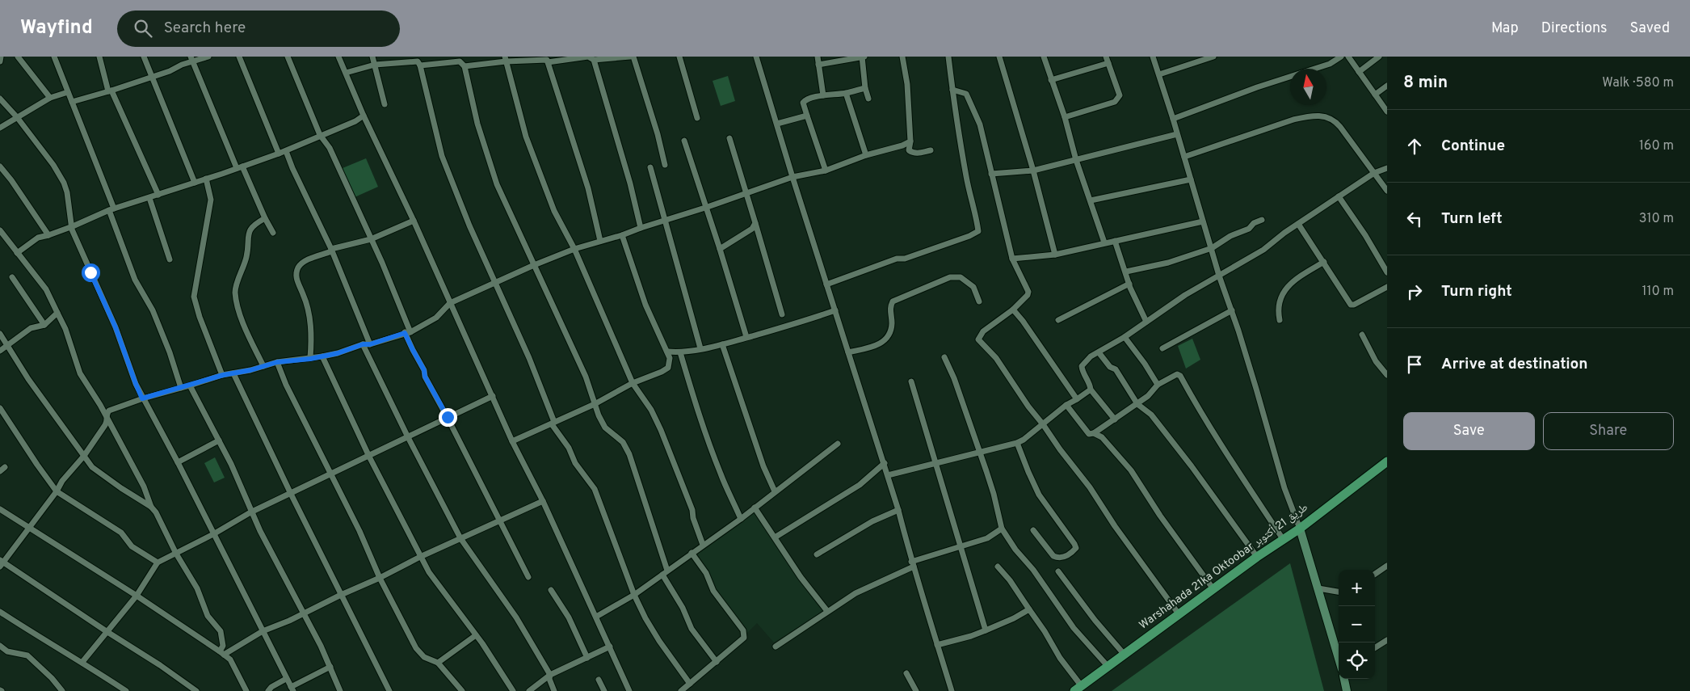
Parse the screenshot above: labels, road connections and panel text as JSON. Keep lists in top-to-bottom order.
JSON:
{
  "streets": {
    "main road": ["Warshahada 21ka Oktoobar طريق 21 أكتوبر"]
  },
  "north": "top",
  "page": {
    "header": "Wayfind",
    "search": "Search here",
    "nav": ["Map", "Directions", "Saved"],
    "heading": ["8 min", "Walk · 580 m"],
    "list": [
      ["Continue", "160 m"],
      ["Turn left", "310 m"],
      ["Turn right", "110 m"],
      "Arrive at destination"
    ],
    "buttons": ["Save", "Share"],
    "map_buttons": ["+", "−"]
  }
}
